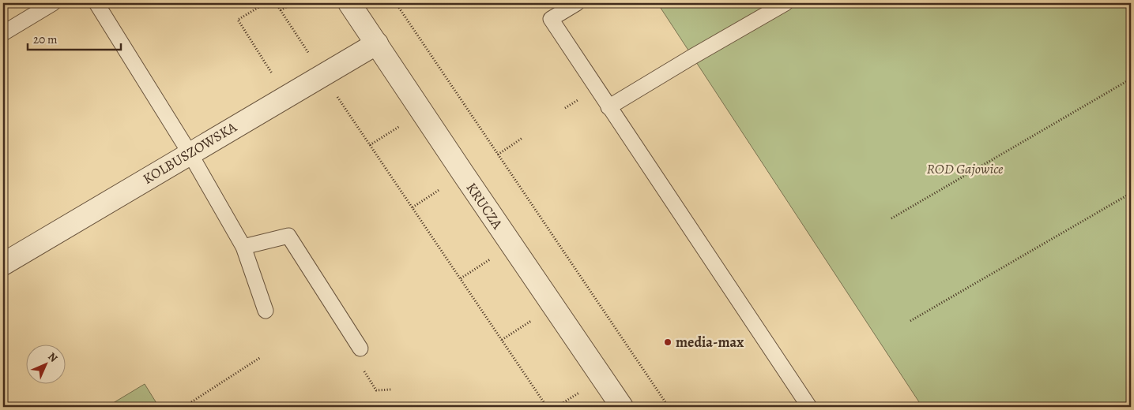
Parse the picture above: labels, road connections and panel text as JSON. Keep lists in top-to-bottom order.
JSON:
{
  "streets": {
    "street": ["KOLBUSZOWSKA", "KRUCZA"]
  },
  "crossings": [
    ["KOLBUSZOWSKA", "KRUCZA"]
  ],
  "parks": ["ROD Gajowice"],
  "places": ["media-max"],
  "scale_bar": "20 m",
  "north": "top right"
}
